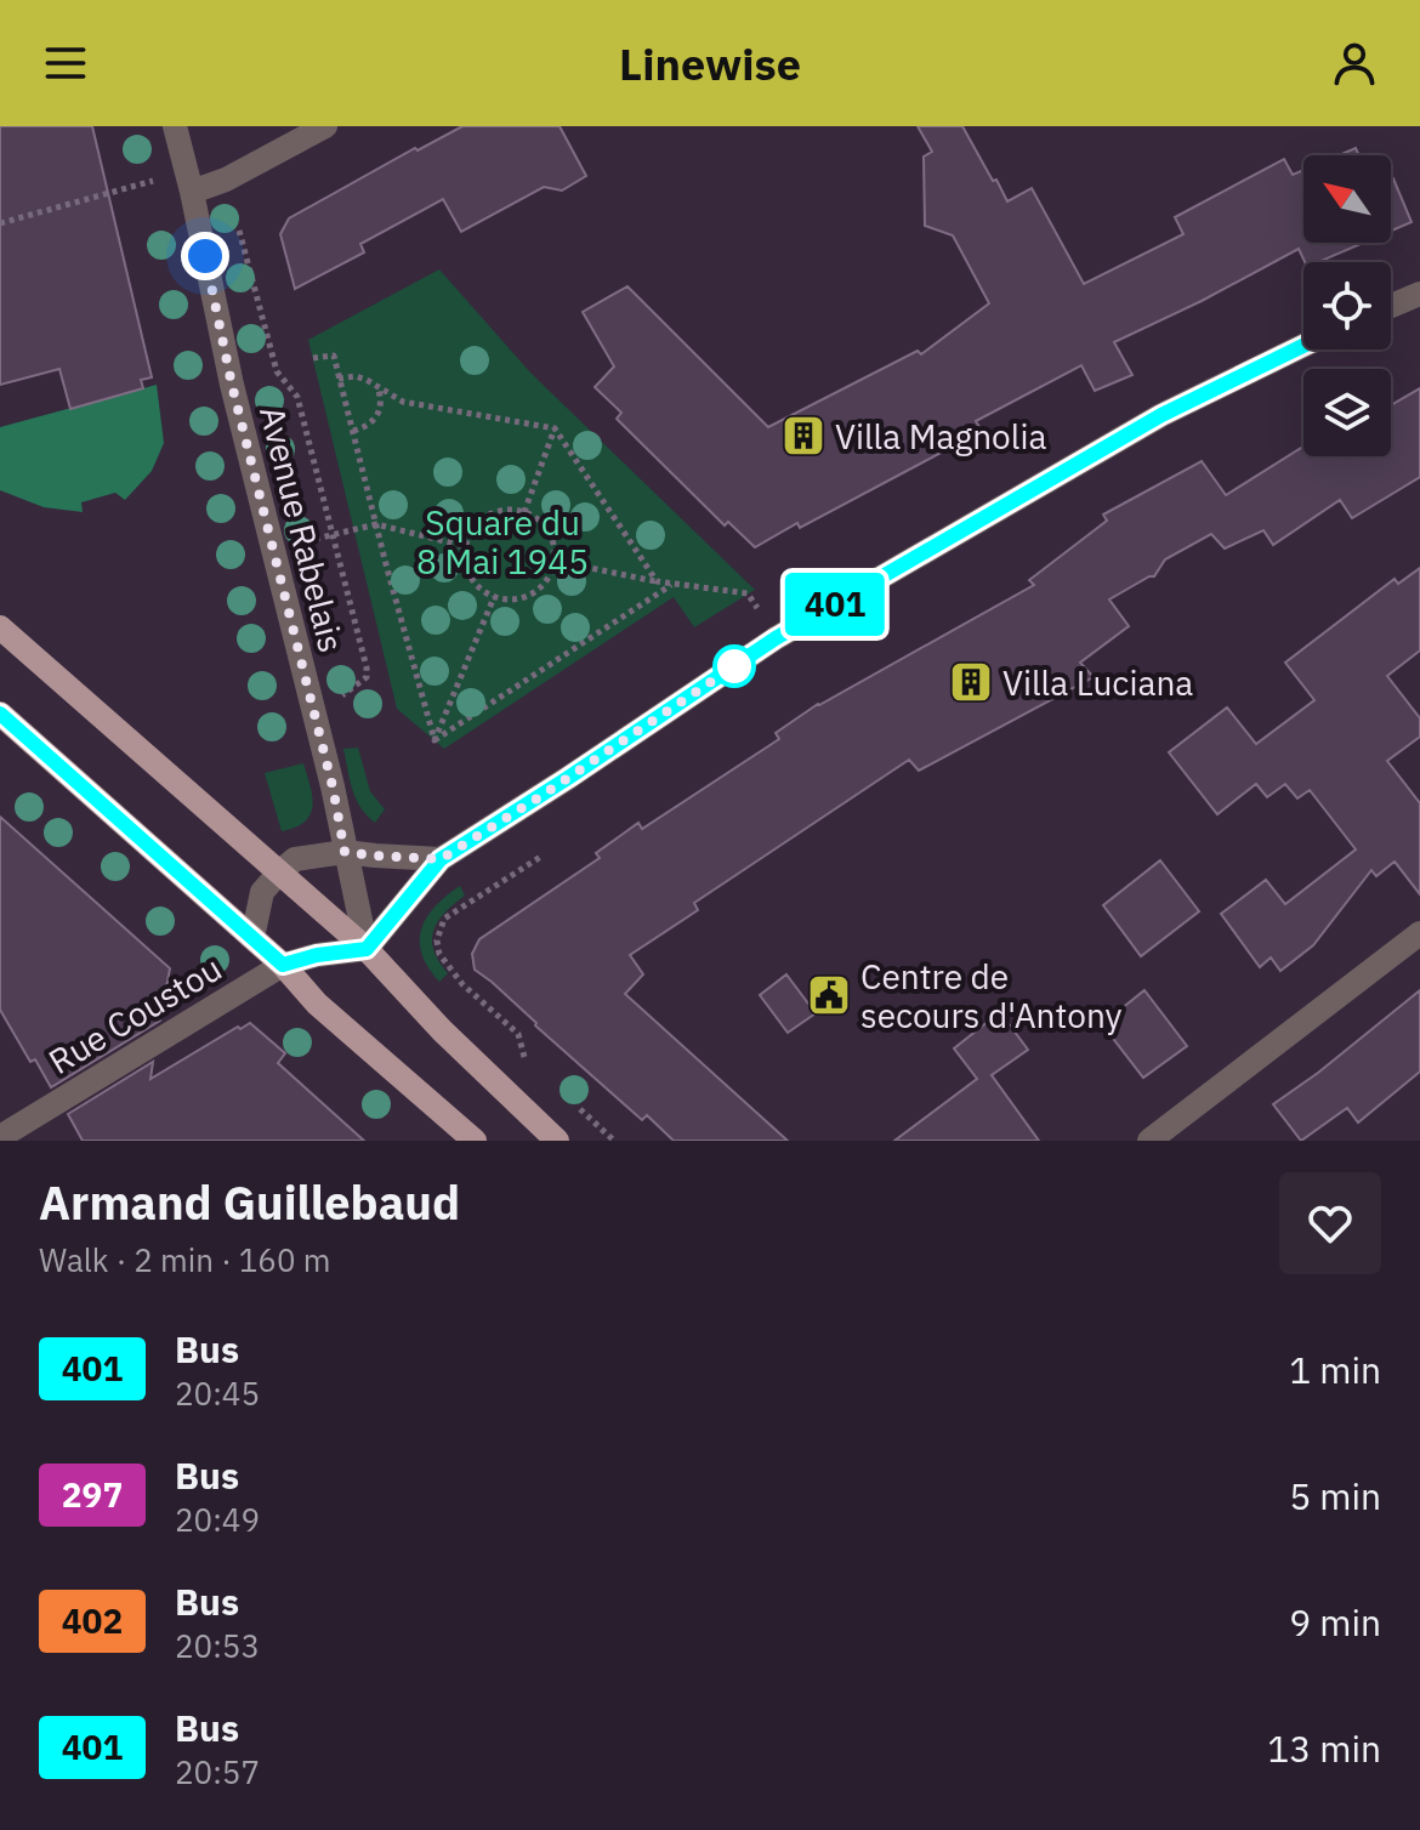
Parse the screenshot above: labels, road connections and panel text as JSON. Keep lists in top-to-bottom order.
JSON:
{
  "streets": {
    "street": ["Avenue Rabelais", "Rue Coustou"]
  },
  "crossings": [
    ["Avenue Rabelais", "Rue Coustou"]
  ],
  "parks": ["Square du 8 Mai 1945"],
  "places": {
    "building": ["Villa Magnolia", "Villa Luciana"],
    "public building": ["Centre de secours d'Antony"]
  },
  "lines": ["bus line 401"],
  "north": "top left",
  "page": {
    "header": "Linewise",
    "on_map": "401",
    "heading": ["Armand Guillebaud", "Walk · 2 min · 160 m"],
    "list": [
      {
        "mark": "401",
        "name": "Bus",
        "note": "20:45",
        "value": "1 min"
      },
      {
        "mark": "297",
        "name": "Bus",
        "note": "20:49",
        "value": "5 min"
      },
      {
        "mark": "402",
        "name": "Bus",
        "note": "20:53",
        "value": "9 min"
      },
      {
        "mark": "401",
        "name": "Bus",
        "note": "20:57",
        "value": "13 min"
      }
    ]
  }
}
